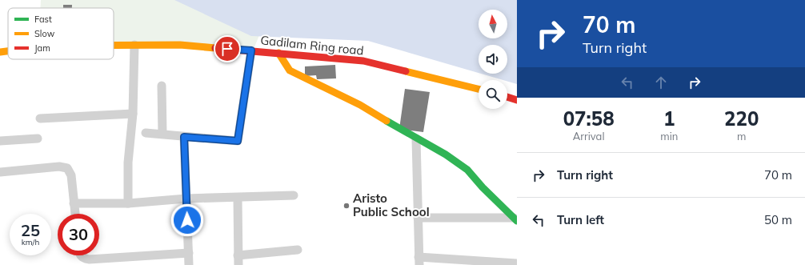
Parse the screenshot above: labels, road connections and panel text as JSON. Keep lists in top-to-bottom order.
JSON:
{
  "streets": {
    "main road": ["Gadilam Ring road"]
  },
  "places": ["Aristo Public School"],
  "legend": ["Fast", "Slow", "Jam"],
  "north": "top",
  "page": {
    "turn": ["70 m", "Turn right"],
    "eta": [
      "07:58",
      "Arrival",
      "1",
      "min",
      "220",
      "m"
    ],
    "list": [
      {
        "name": "Turn right",
        "value": "70 m"
      },
      {
        "name": "Turn left",
        "value": "50 m"
      }
    ],
    "speed": "25 km/h",
    "limit": "30"
  }
}
